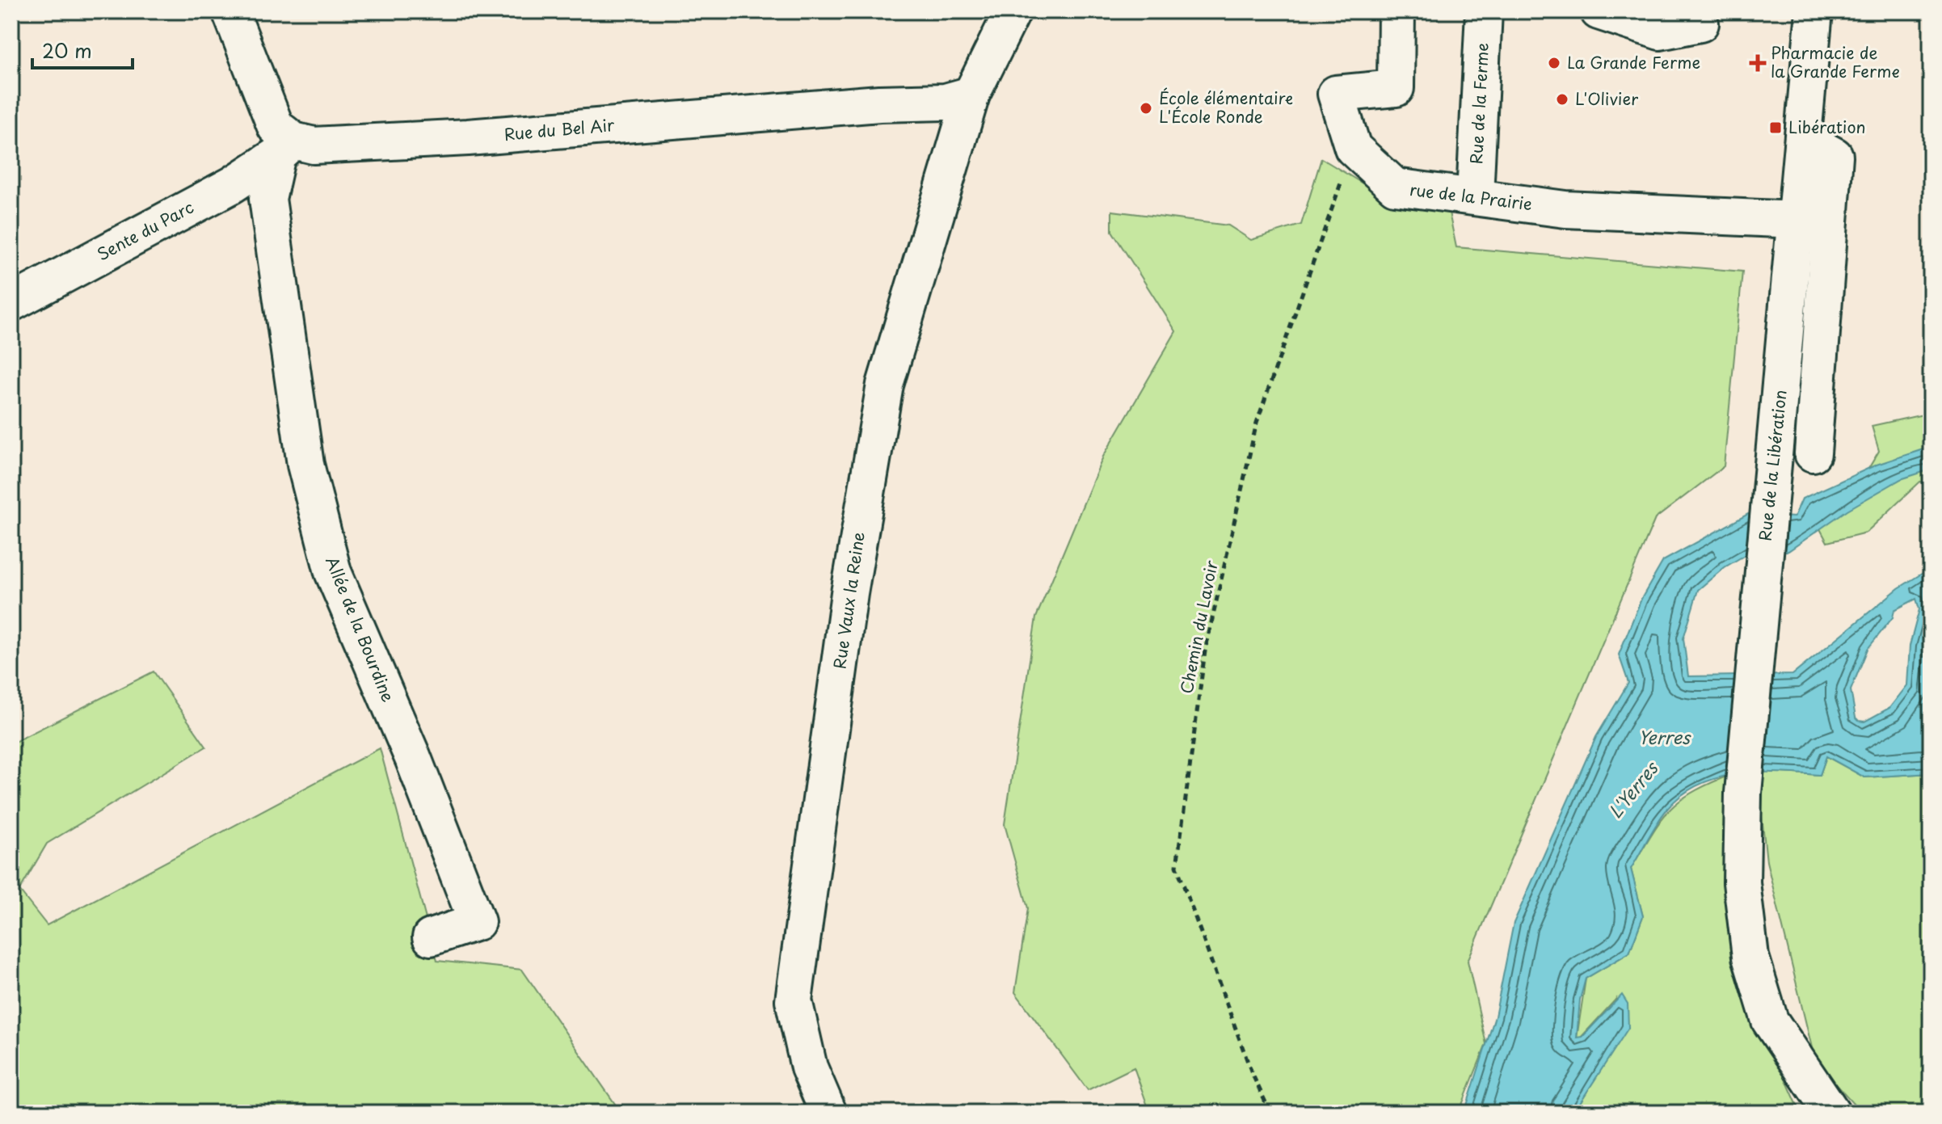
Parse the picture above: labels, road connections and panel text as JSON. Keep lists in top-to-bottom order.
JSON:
{
  "streets": {
    "street": [
      "Rue de la Ferme",
      "Rue du Bel Air",
      "rue de la Prairie",
      "Sente du Parc",
      "Rue de la Libération",
      "Rue Vaux la Reine",
      "Allée de la Bourdine"
    ],
    "path": ["Chemin du Lavoir"]
  },
  "crossings": [
    ["Rue de la Ferme", "rue de la Prairie"],
    ["Rue du Bel Air", "Sente du Parc"],
    ["Rue du Bel Air", "Rue Vaux la Reine"],
    ["Rue du Bel Air", "Allée de la Bourdine"],
    ["rue de la Prairie", "Rue de la Libération"],
    ["rue de la Prairie", "Chemin du Lavoir"],
    ["Sente du Parc", "Allée de la Bourdine"]
  ],
  "water": ["Yerres", "L'Yerres"],
  "places": {
    "other": ["La Grande Ferme", "L'Olivier", "École élémentaire L'École Ronde"],
    "health": ["Pharmacie de la Grande Ferme"],
    "transit": ["Libération"]
  },
  "scale_bar": "20 m"
}
